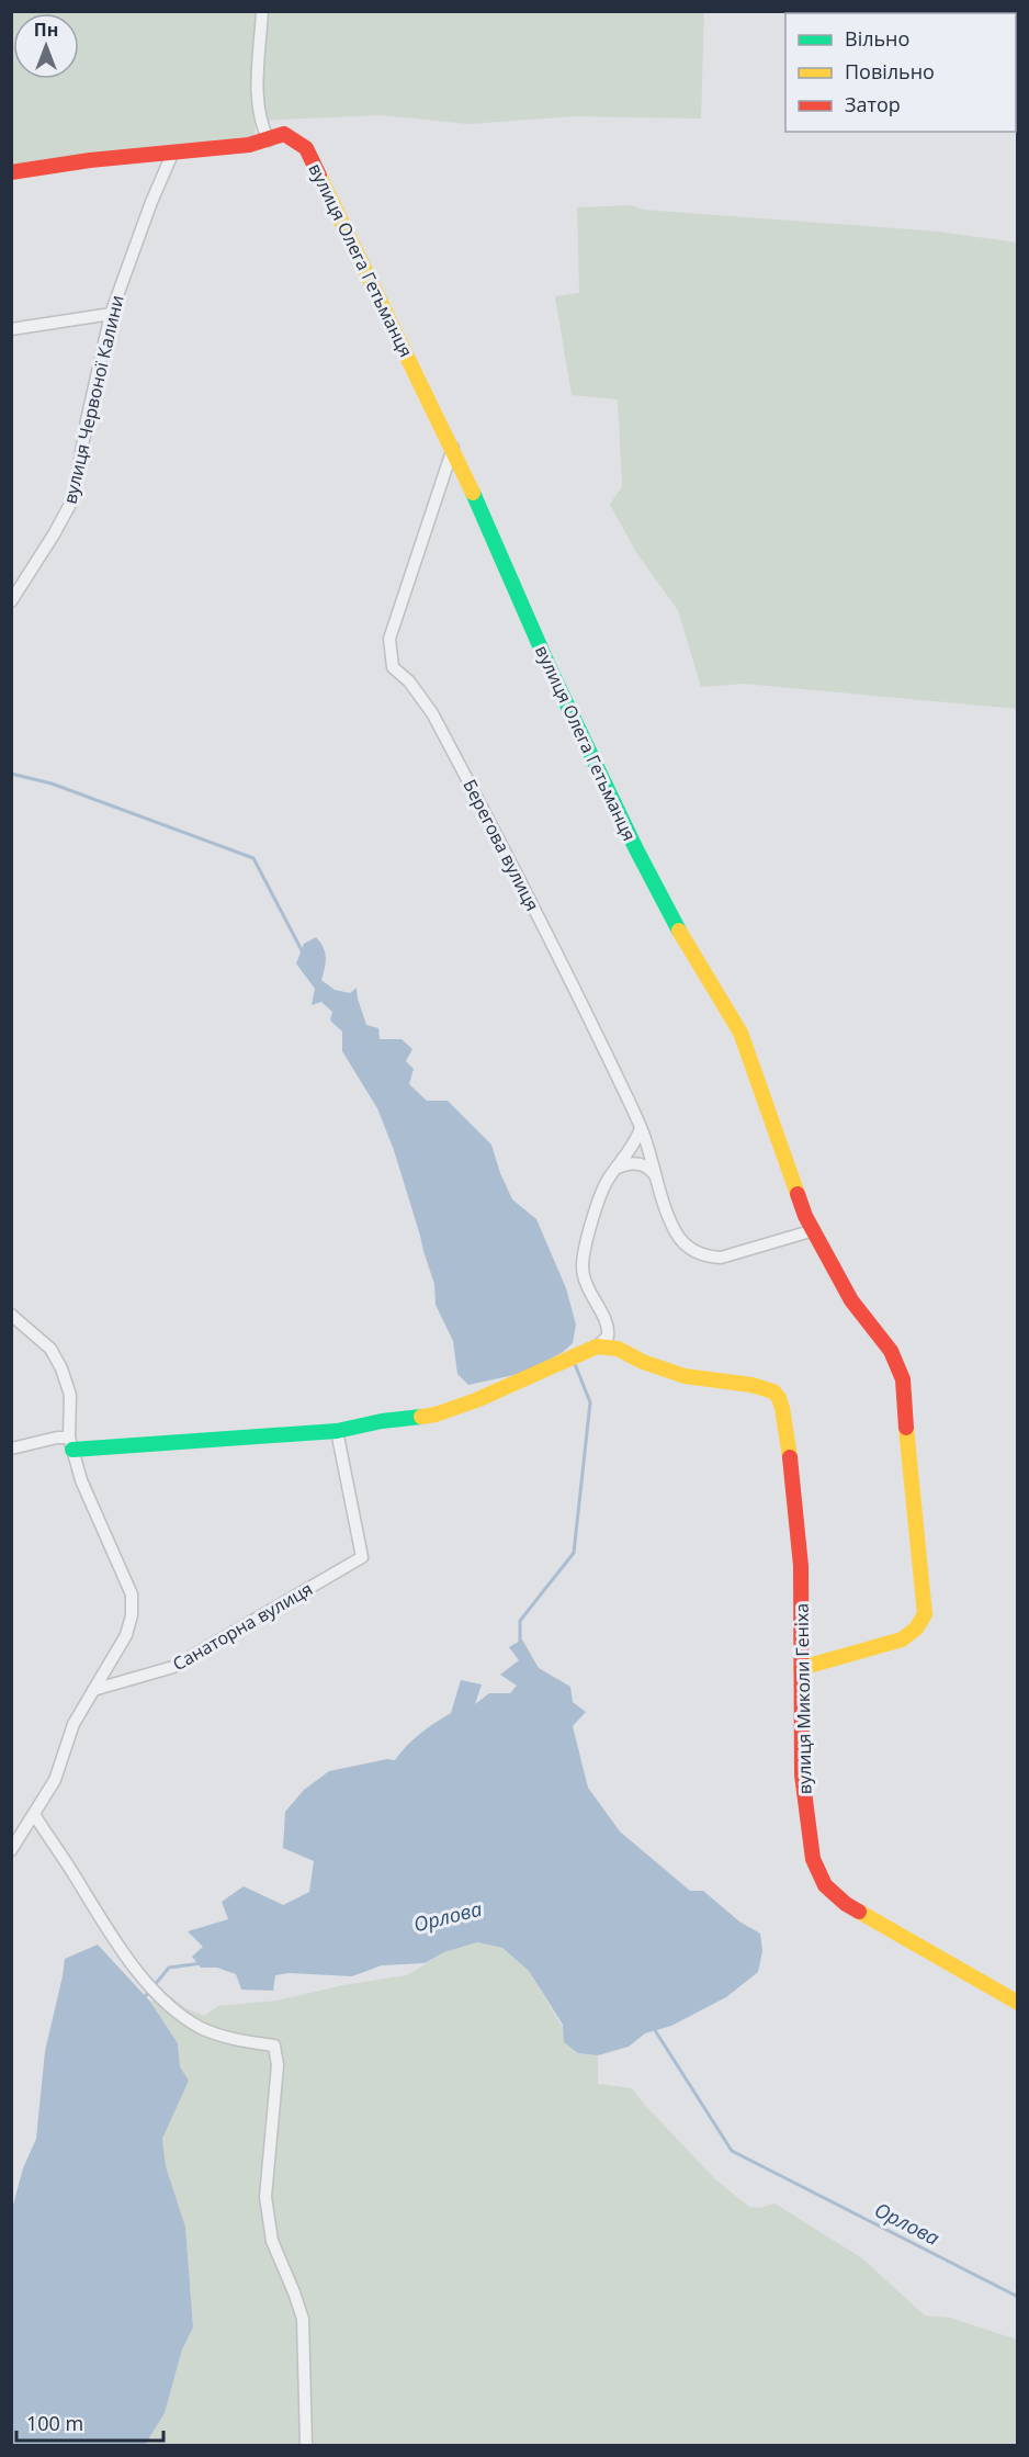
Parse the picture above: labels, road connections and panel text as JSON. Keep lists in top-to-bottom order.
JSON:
{
  "streets": {
    "street": [
      "вулиця Олега Гетьманця",
      "вулиця Червоної Калини",
      "Берегова вулиця",
      "Санаторна вулиця",
      "вулиця Миколи Геніха"
    ]
  },
  "crossings": [
    ["вулиця Олега Гетьманця", "Берегова вулиця"],
    ["вулиця Олега Гетьманця", "вулиця Миколи Геніха"]
  ],
  "water": ["Орлова"],
  "legend": ["Вільно", "Повільно", "Затор"],
  "scale_bar": "100 m",
  "north": "top"
}
